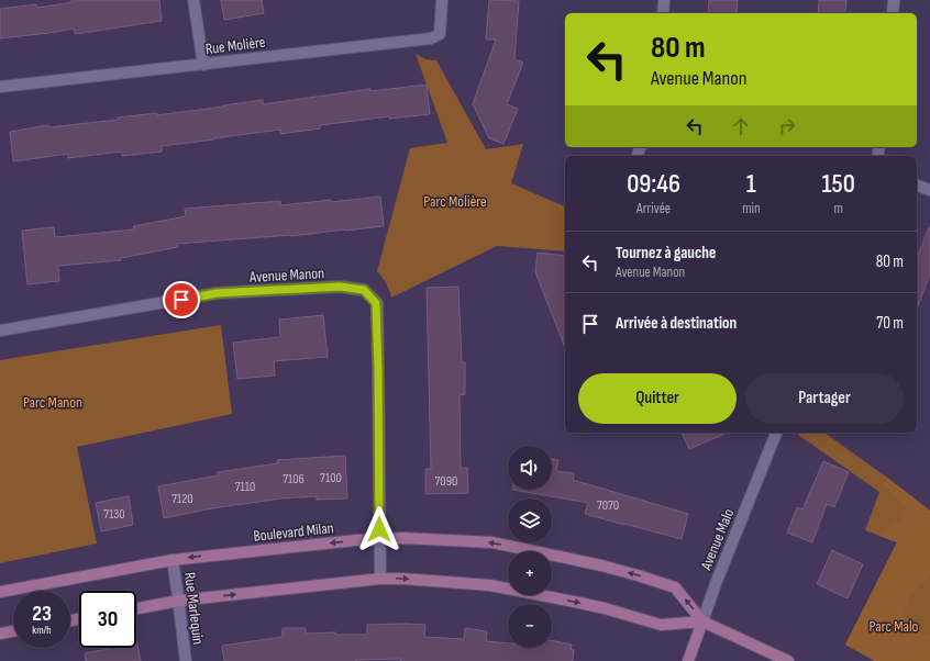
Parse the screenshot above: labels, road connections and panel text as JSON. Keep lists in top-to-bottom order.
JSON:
{
  "streets": {
    "main road": ["Boulevard Milan", "Avenue Malo"],
    "street": ["Rue Molière", "Avenue Manon", "Rue Marlequin"]
  },
  "crossings": [
    ["Avenue Manon", "Boulevard Milan"],
    ["Boulevard Milan", "Avenue Malo"],
    ["Boulevard Milan", "Rue Marlequin"]
  ],
  "parks": ["Parc Molière", "Parc Manon", "Parc Malo"],
  "house_numbers": [
    "7100",
    "7106",
    "7090",
    "7110",
    "7120",
    "7070",
    "7130"
  ],
  "page": {
    "turn": ["80 m", "Avenue Manon"],
    "eta": [
      "09:46",
      "Arrivée",
      "1",
      "min",
      "150",
      "m"
    ],
    "list": [
      {
        "name": "Tournez à gauche",
        "note": "Avenue Manon",
        "value": "80 m"
      },
      {
        "name": "Arrivée à destination",
        "value": "70 m"
      }
    ],
    "buttons": ["Quitter", "Partager"],
    "map_buttons": ["+", "−"],
    "speed": "23 km/h",
    "limit": "30"
  }
}
